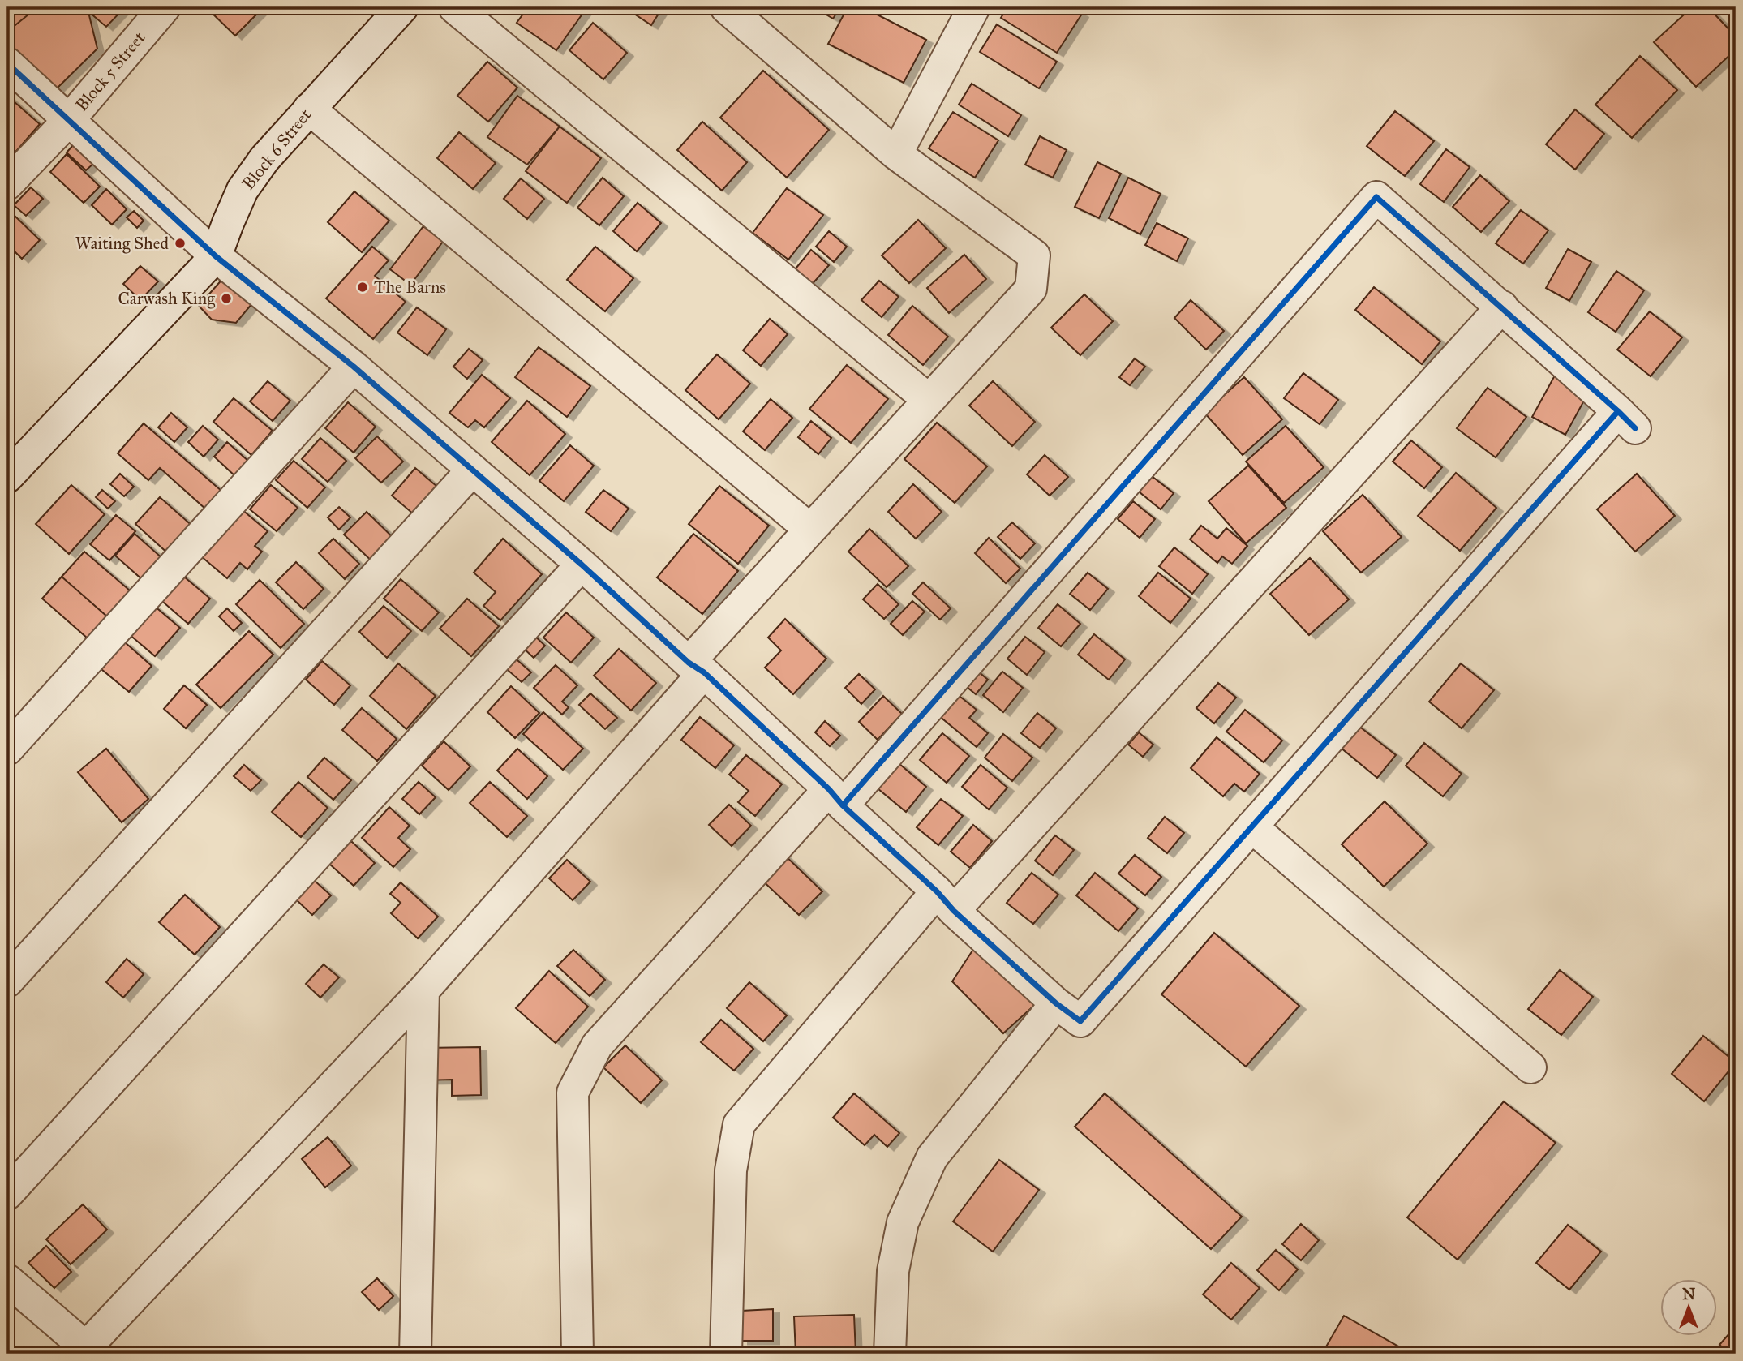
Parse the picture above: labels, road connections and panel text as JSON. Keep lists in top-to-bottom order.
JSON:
{
  "streets": {
    "street": ["Block 5 Street", "Block 6 Street"]
  },
  "places": ["Waiting Shed", "The Barns", "Carwash King"],
  "north": "top"
}
